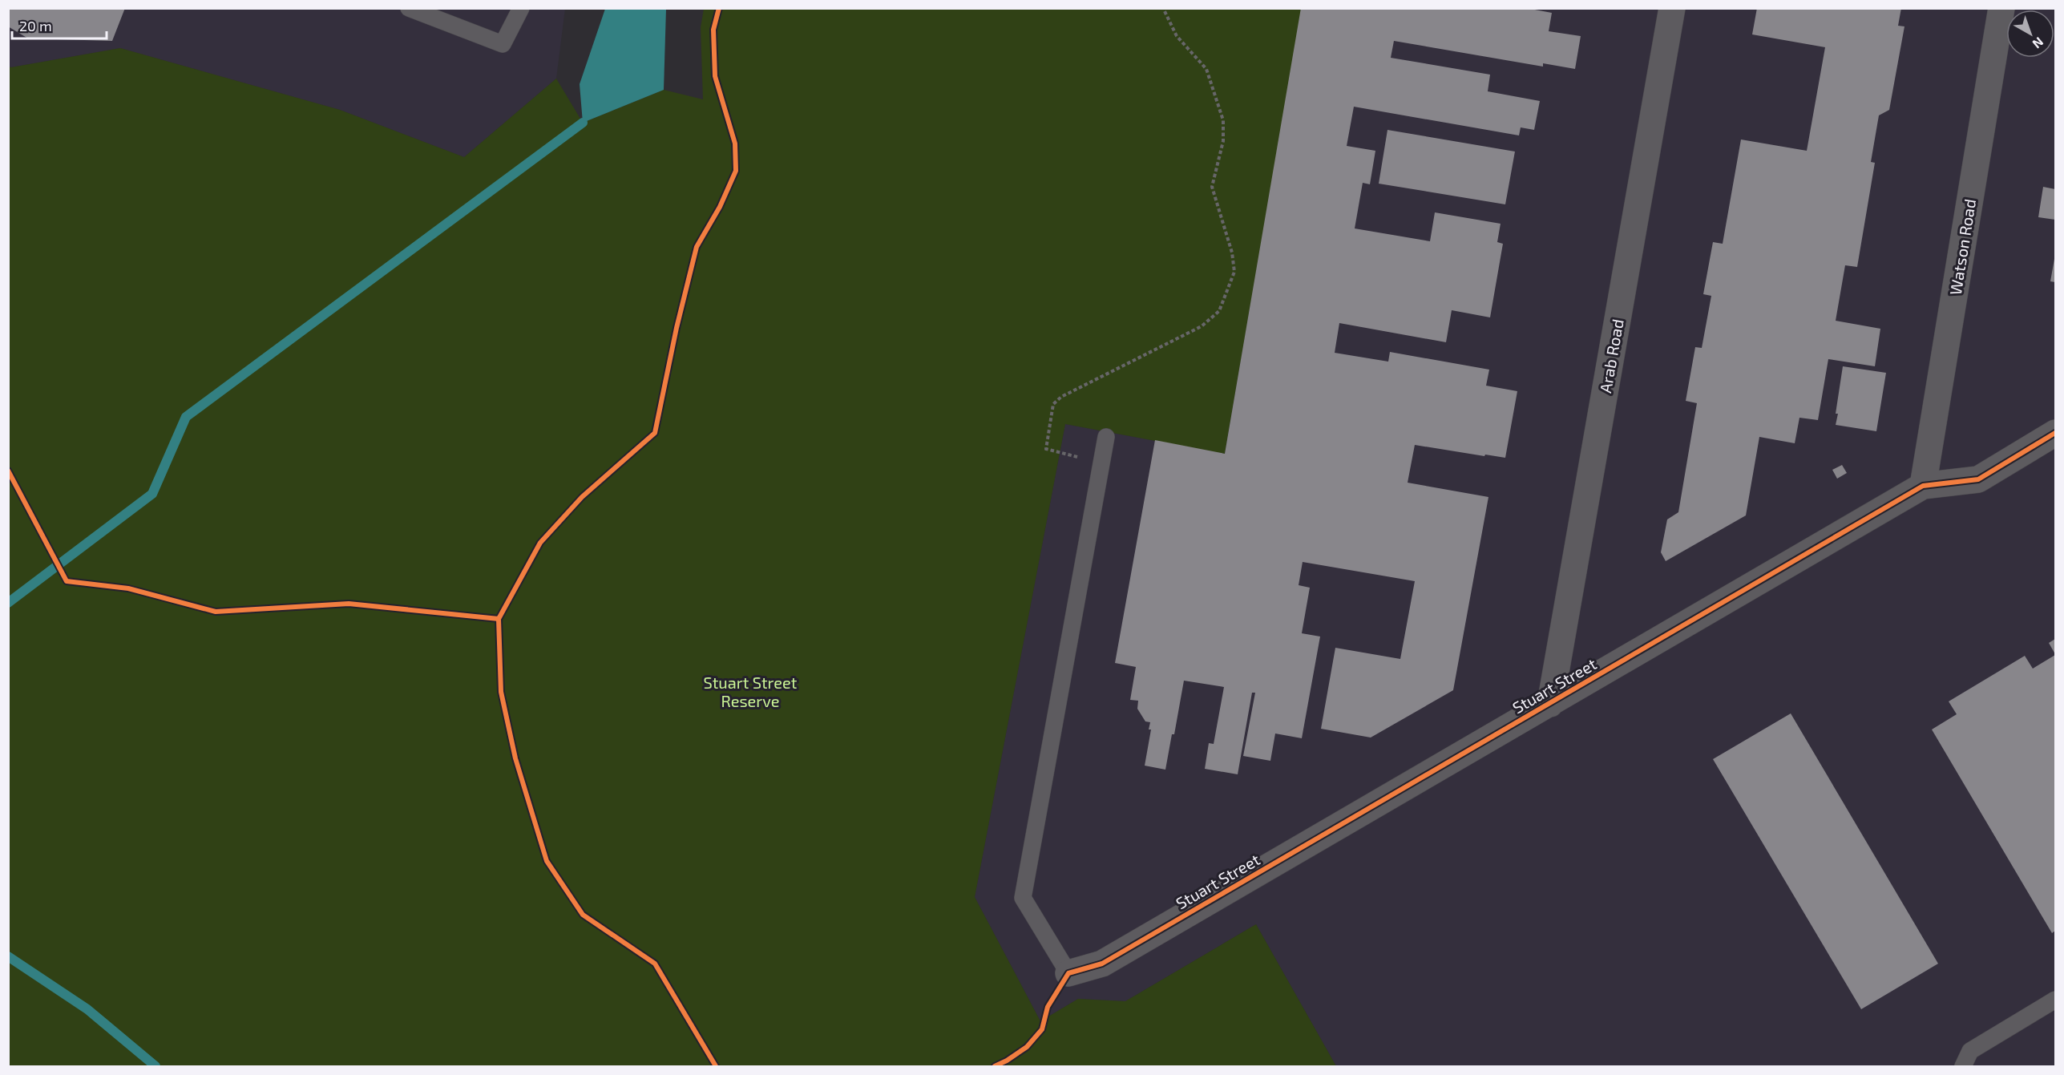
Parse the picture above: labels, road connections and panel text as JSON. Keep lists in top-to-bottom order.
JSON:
{
  "streets": {
    "street": ["Watson Road", "Arab Road", "Stuart Street"]
  },
  "crossings": [
    ["Watson Road", "Stuart Street"],
    ["Arab Road", "Stuart Street"]
  ],
  "parks": ["Stuart Street Reserve"],
  "scale_bar": "20 m",
  "north": "bottom right"
}
